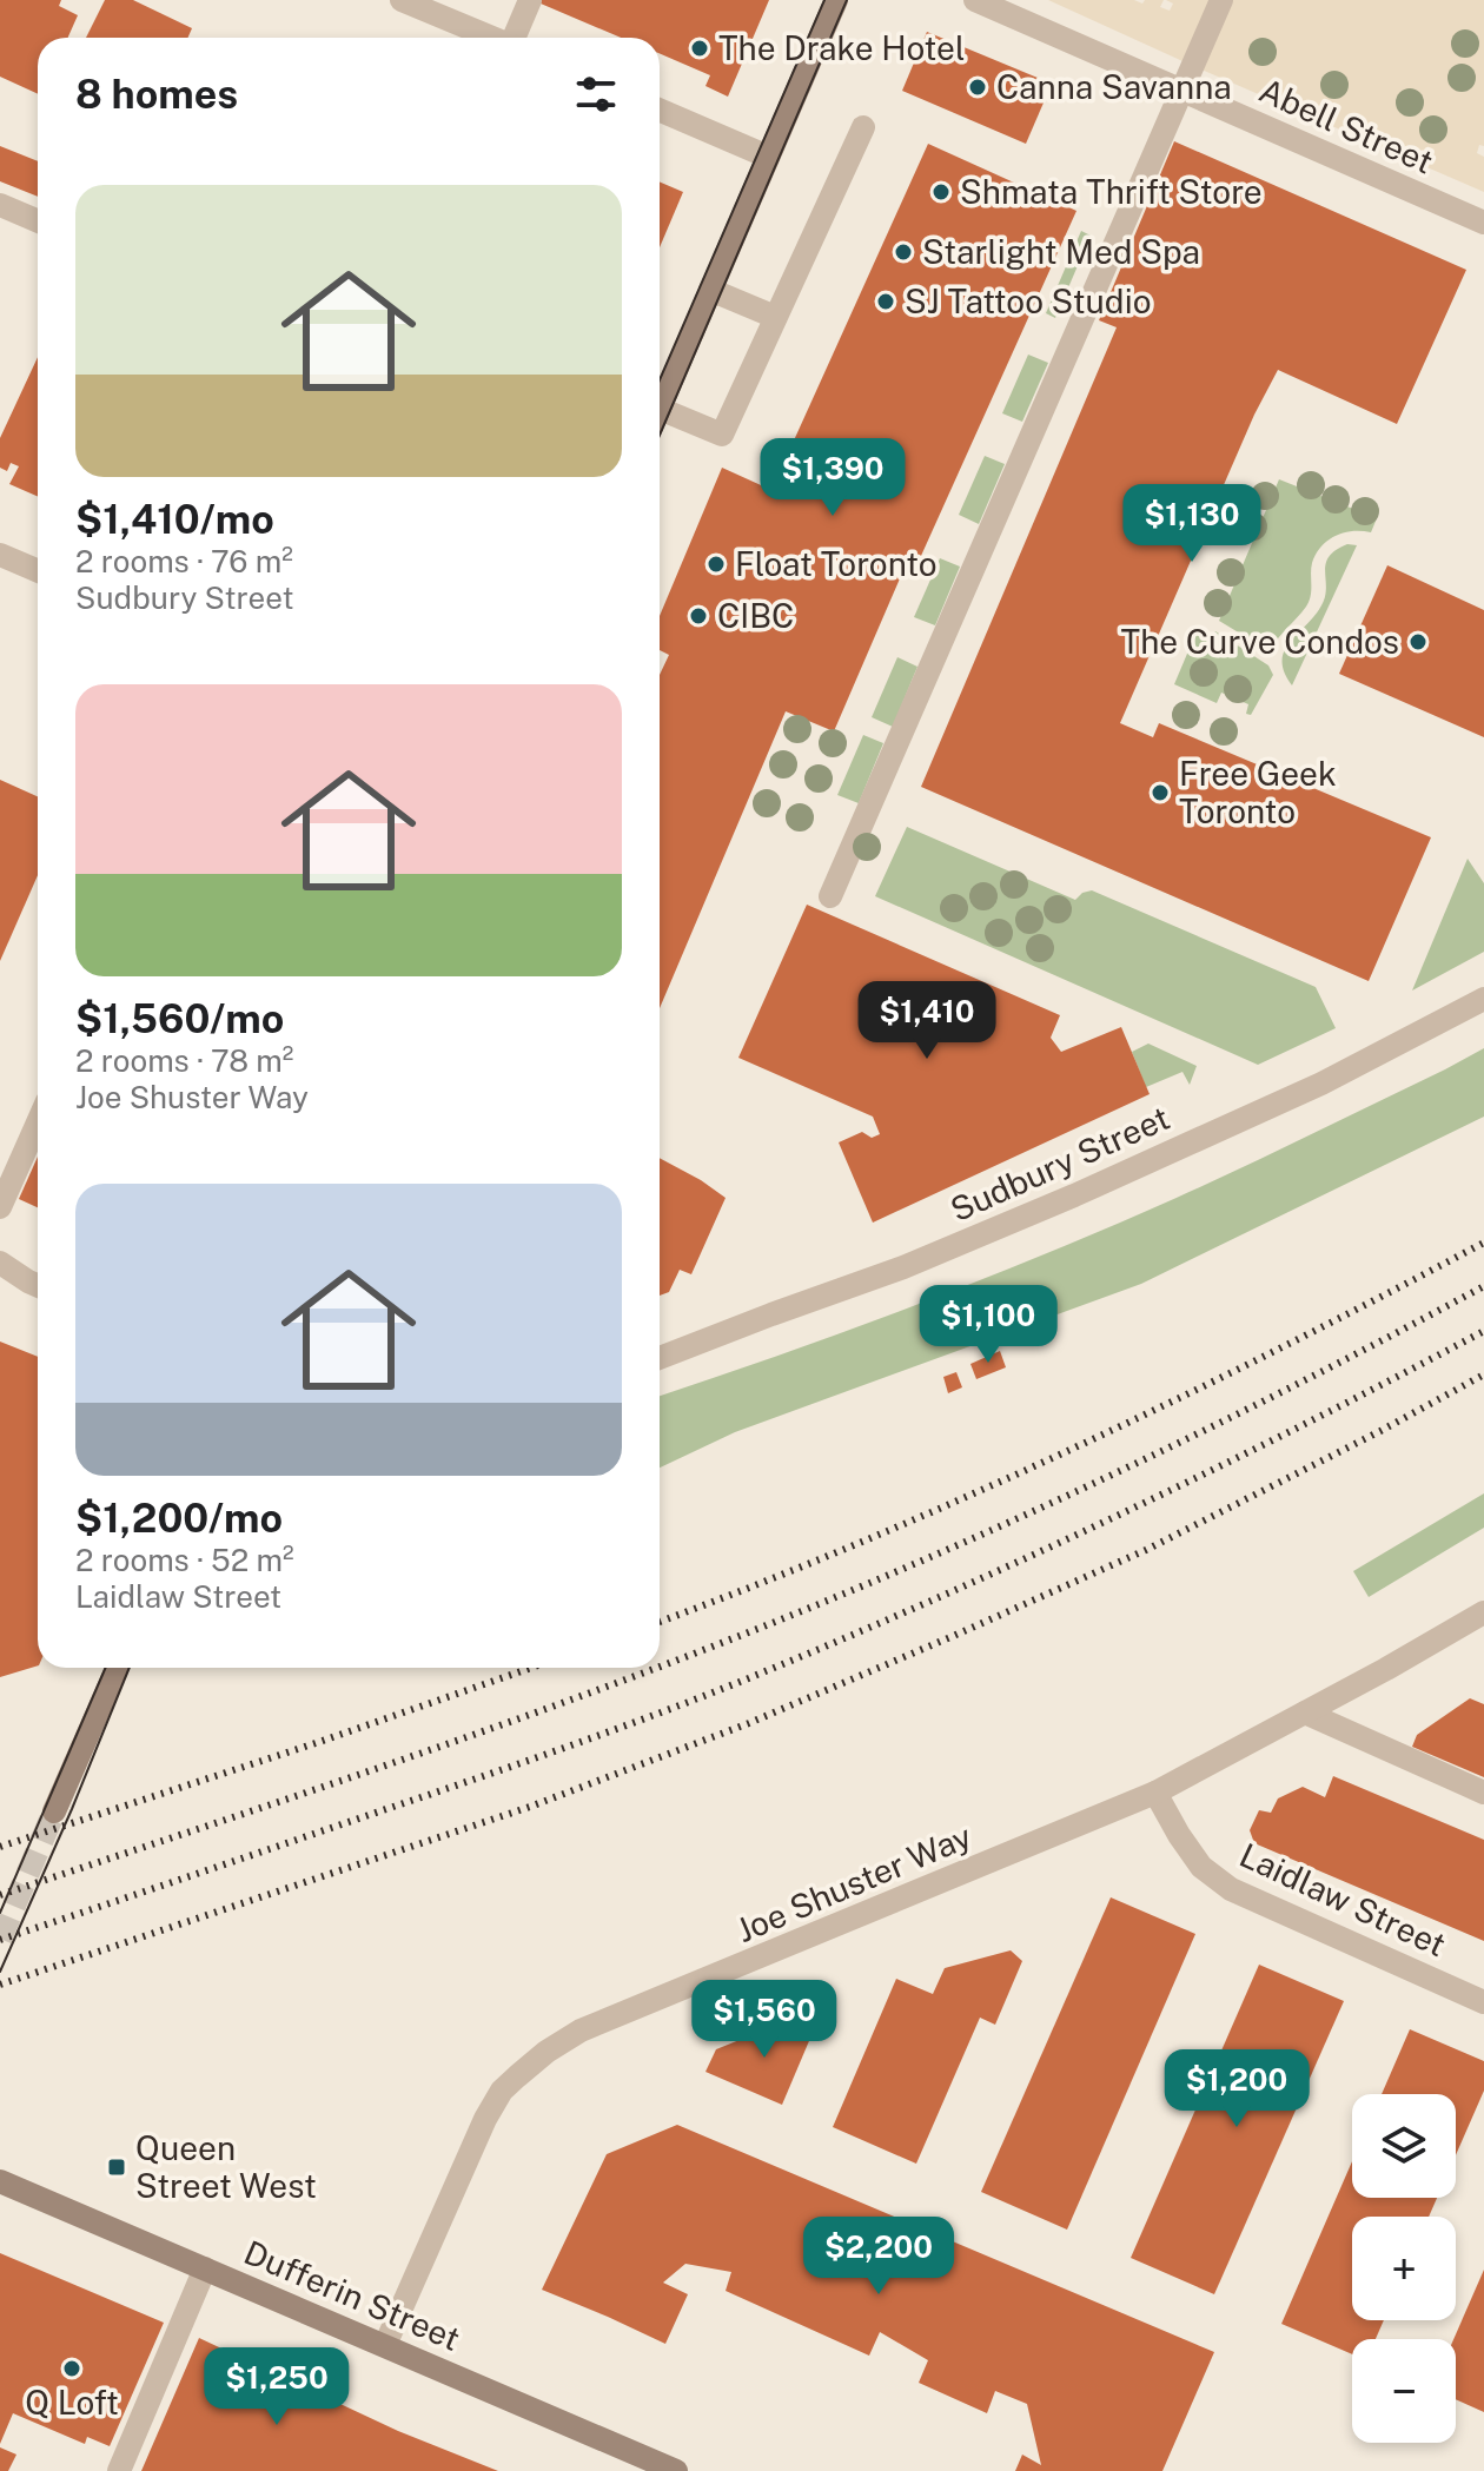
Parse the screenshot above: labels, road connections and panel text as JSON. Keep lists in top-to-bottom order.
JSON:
{
  "streets": {
    "main road": ["Dufferin Street"],
    "street": [
      "Abell Street",
      "Sudbury Street",
      "Joe Shuster Way",
      "Laidlaw Street"
    ]
  },
  "crossings": [
    ["Joe Shuster Way", "Laidlaw Street"],
    ["Joe Shuster Way", "Dufferin Street"]
  ],
  "places": {
    "other": [
      "The Drake Hotel",
      "Canna Savanna",
      "Shmata Thrift Store",
      "Starlight Med Spa",
      "SJ Tattoo Studio",
      "Float Toronto",
      "CIBC",
      "The Curve Condos",
      "Free Geek Toronto",
      "Q Loft"
    ],
    "transit": ["Queen Street West"]
  },
  "page": {
    "heading": "8 homes",
    "list": [
      {
        "name": "$1,410/mo",
        "note": "2 rooms · 76 m² · Sudbury Street"
      },
      {
        "name": "$1,560/mo",
        "note": "2 rooms · 78 m² · Joe Shuster Way"
      },
      {
        "name": "$1,200/mo",
        "note": "2 rooms · 52 m² · Laidlaw Street"
      }
    ],
    "price": [
      "$1,390",
      "$1,130",
      "$1,410",
      "$1,100",
      "$1,560",
      "$1,200",
      "$2,200",
      "$1,250"
    ],
    "map_buttons": ["+", "−"]
  }
}
